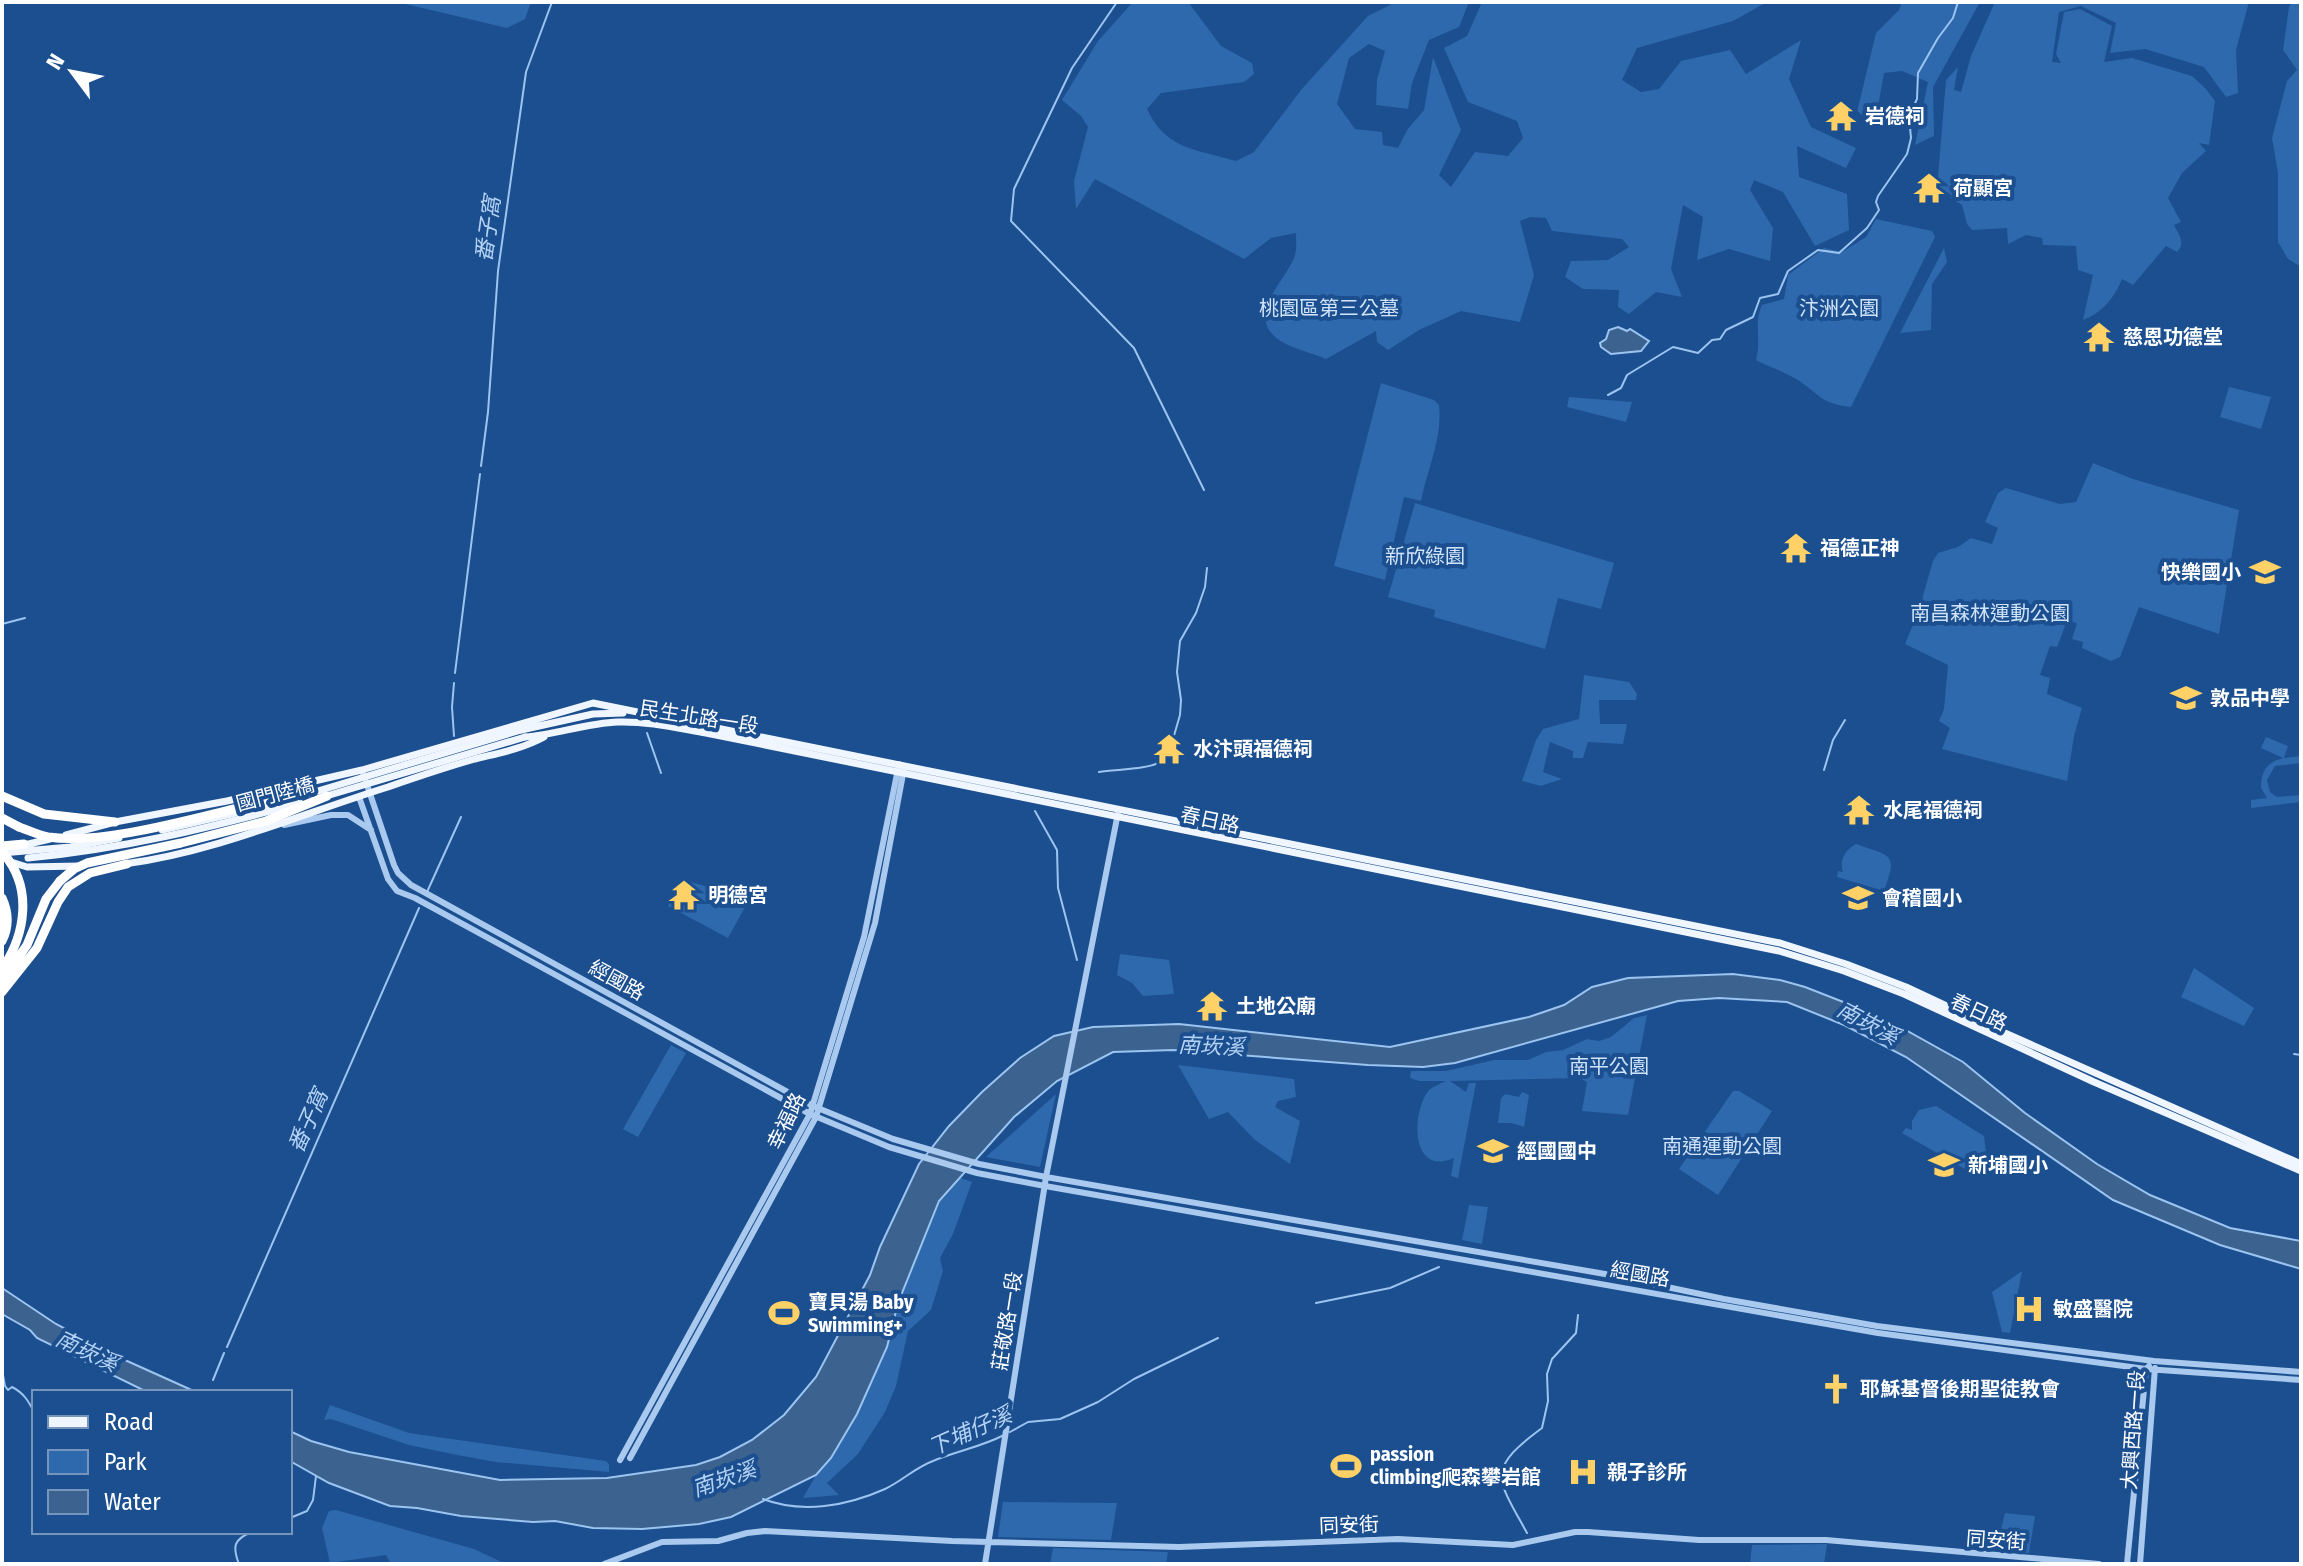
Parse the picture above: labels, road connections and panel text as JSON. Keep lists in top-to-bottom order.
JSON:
{
  "streets": {
    "main road": ["民生北路一段", "國門陸橋", "春日路"],
    "street": [
      "經國路",
      "幸福路",
      "莊敬路一段",
      "大興西路一段",
      "同安街"
    ]
  },
  "crossings": [
    ["民生北路一段", "春日路"],
    ["春日路", "幸福路"],
    ["春日路", "莊敬路一段"],
    ["經國路", "幸福路"],
    ["經國路", "莊敬路一段"],
    ["經國路", "大興西路一段"],
    ["莊敬路一段", "同安街"]
  ],
  "water": ["番子窩", "南崁溪", "下埔仔溪"],
  "parks": [
    "桃園區第三公墓",
    "汴洲公園",
    "新欣綠園",
    "南昌森林運動公園",
    "南平公園",
    "南通運動公園"
  ],
  "places": {
    "temple": [
      "岩德祠",
      "荷顯宮",
      "慈恩功德堂",
      "福德正神",
      "水汴頭福德祠",
      "水尾福德祠",
      "明德宮",
      "土地公廟"
    ],
    "school or university": [
      "快樂國小",
      "敦品中學",
      "會稽國小",
      "經國國中",
      "新埔國小"
    ],
    "hospital": ["敏盛醫院", "親子診所"],
    "sports": ["寶貝湯 Baby Swimming+", "passion climbing爬森攀岩館"],
    "church": ["耶穌基督後期聖徒教會"]
  },
  "legend": ["Road", "Park", "Water"],
  "north": "top left"
}
